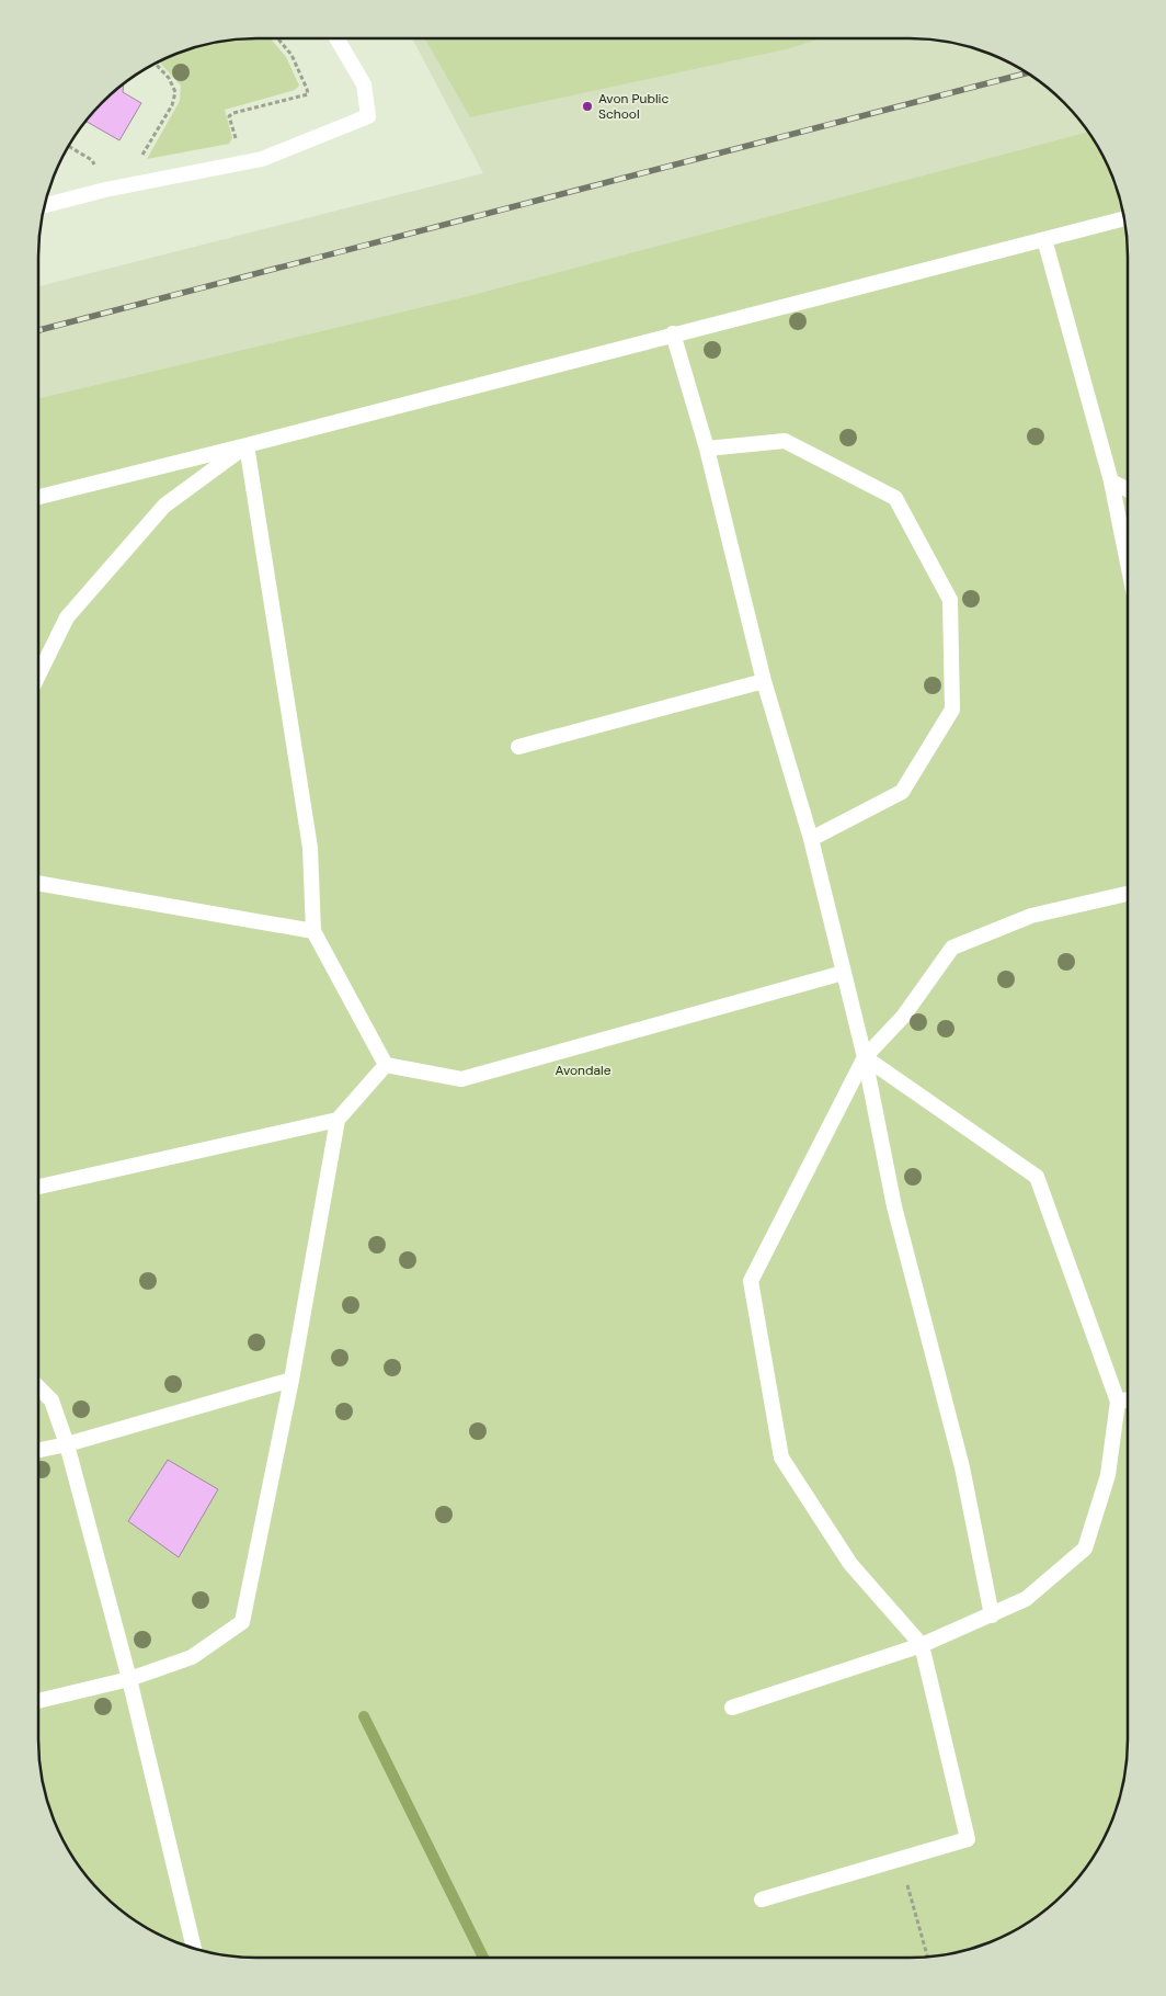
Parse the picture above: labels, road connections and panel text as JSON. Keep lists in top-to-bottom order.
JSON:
{
  "parks": ["Avondale"],
  "places": ["Avon Public School"]
}
